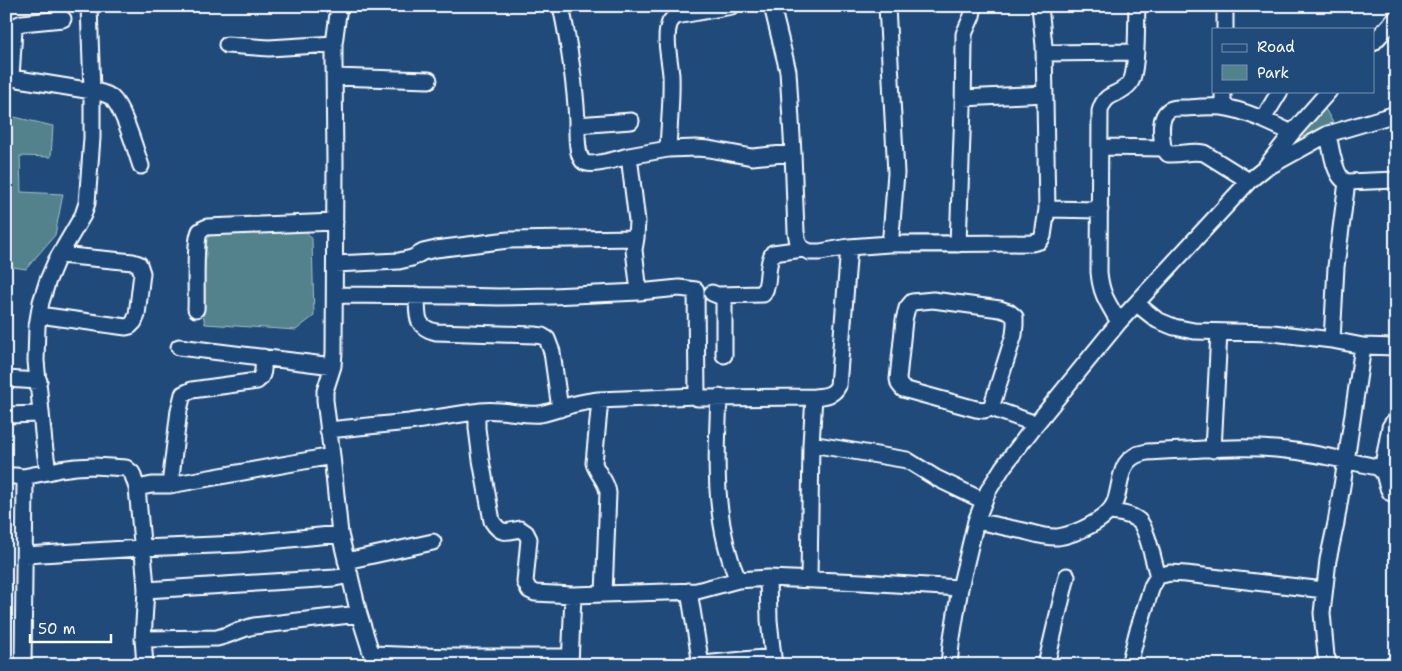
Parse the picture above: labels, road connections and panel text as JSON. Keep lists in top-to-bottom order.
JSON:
{
  "legend": ["Road", "Park"],
  "scale_bar": "50 m"
}
